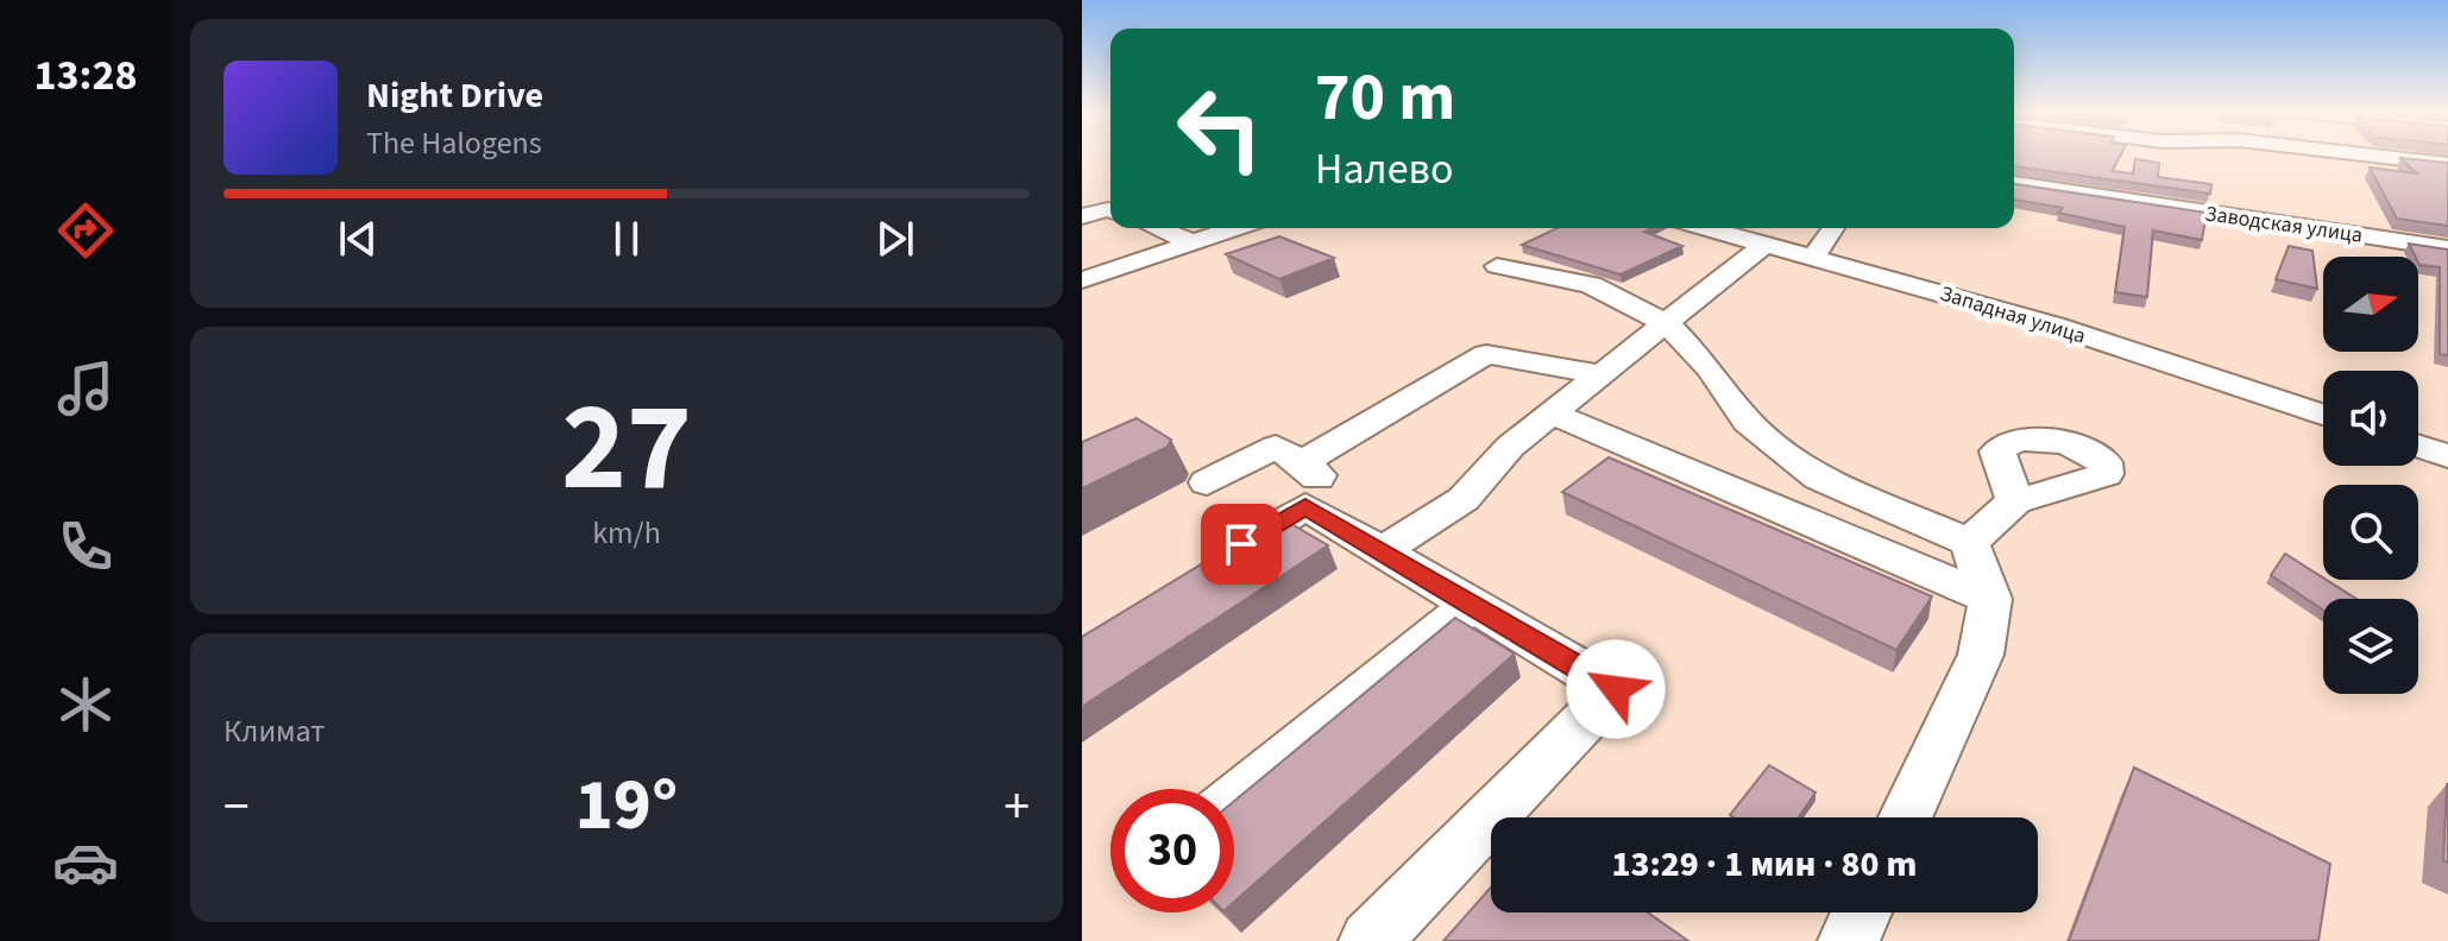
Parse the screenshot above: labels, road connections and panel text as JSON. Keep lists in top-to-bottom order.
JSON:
{
  "streets": {
    "street": ["Заводская улица", "Западная улица"]
  },
  "north": "right",
  "page": {
    "tabs": "13:28",
    "turn": ["70 m", "Налево"],
    "song": ["Night Drive", "The Halogens"],
    "tile": [
      ["27", "km/h"],
      "Климат"
    ],
    "heat": ["−", "19°", "+"],
    "limit": "30",
    "trip": "13:29 · 1 мин · 80 m"
  }
}
